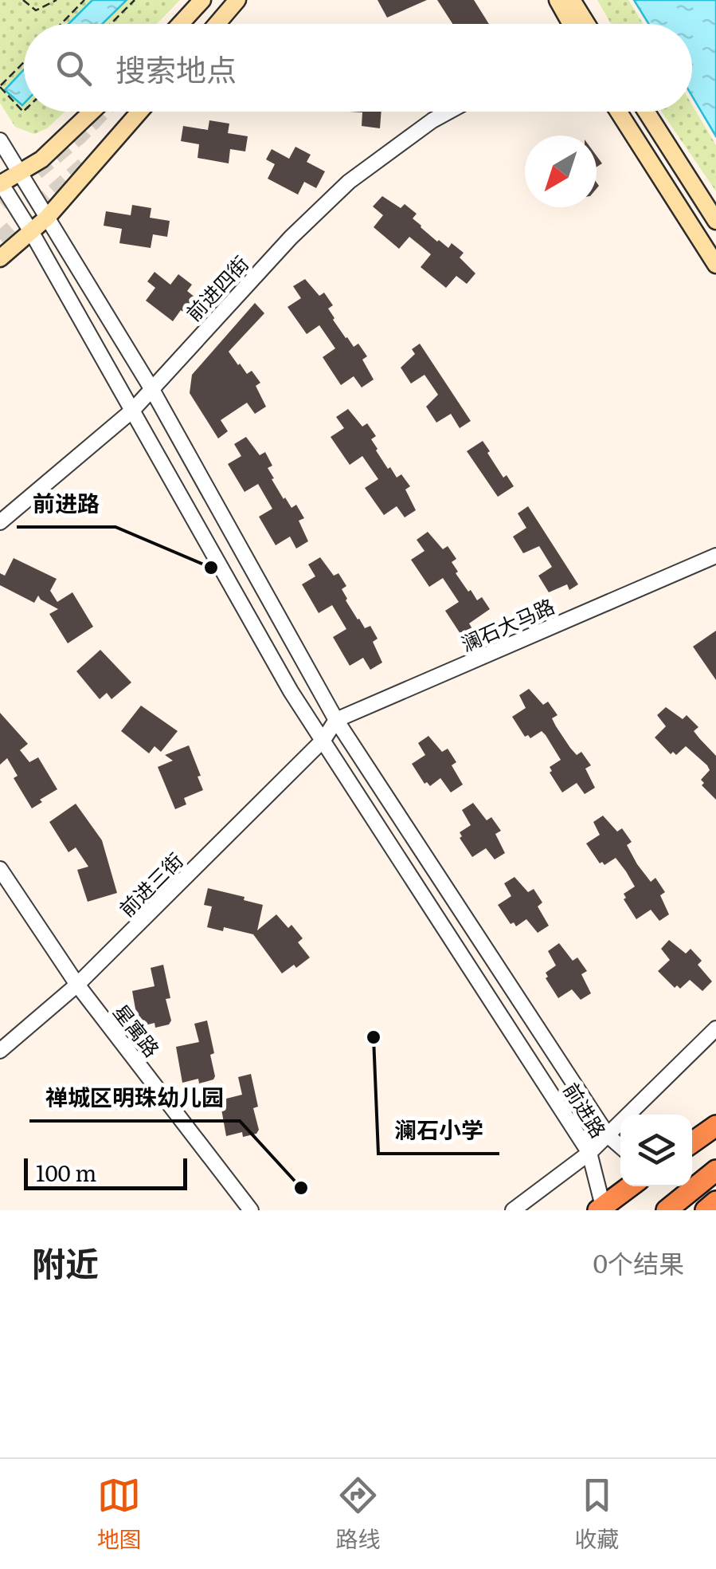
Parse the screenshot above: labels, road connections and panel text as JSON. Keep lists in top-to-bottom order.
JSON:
{
  "streets": {
    "street": [
      "前进四街",
      "澜石大马路",
      "前进三街",
      "星寓路",
      "前进路"
    ]
  },
  "crossings": [
    ["前进四街", "前进路"],
    ["澜石大马路", "前进路"],
    ["前进三街", "星寓路"],
    ["前进三街", "前进路"]
  ],
  "places": ["前进路", "澜石小学", "禅城区明珠幼儿园"],
  "scale_bar": "100 m",
  "north": "bottom left",
  "page": {
    "search": "搜索地点",
    "scale": "100 m",
    "heading": ["附近", "0个结果"],
    "nav": ["地图", "路线", "收藏"]
  }
}
